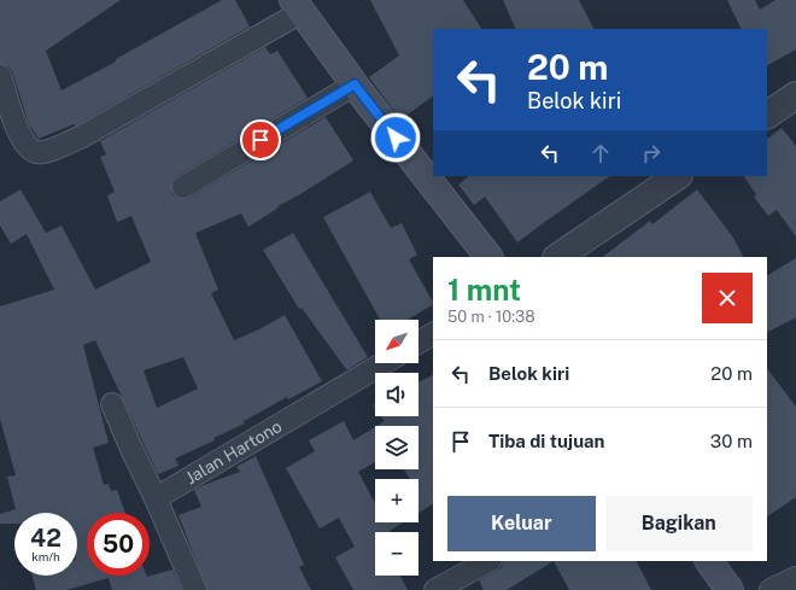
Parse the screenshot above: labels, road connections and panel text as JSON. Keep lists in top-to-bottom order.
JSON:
{
  "streets": {
    "street": ["Jalan Hartono"]
  },
  "north": "bottom left",
  "page": {
    "turn": ["20 m", "Belok kiri"],
    "heading": ["1 mnt", "50 m · 10:38"],
    "map_buttons": ["+", "−"],
    "list": [
      {
        "name": "Belok kiri",
        "value": "20 m"
      },
      {
        "name": "Tiba di tujuan",
        "value": "30 m"
      }
    ],
    "buttons": ["Keluar", "Bagikan"],
    "speed": "42 km/h",
    "limit": "50"
  }
}
